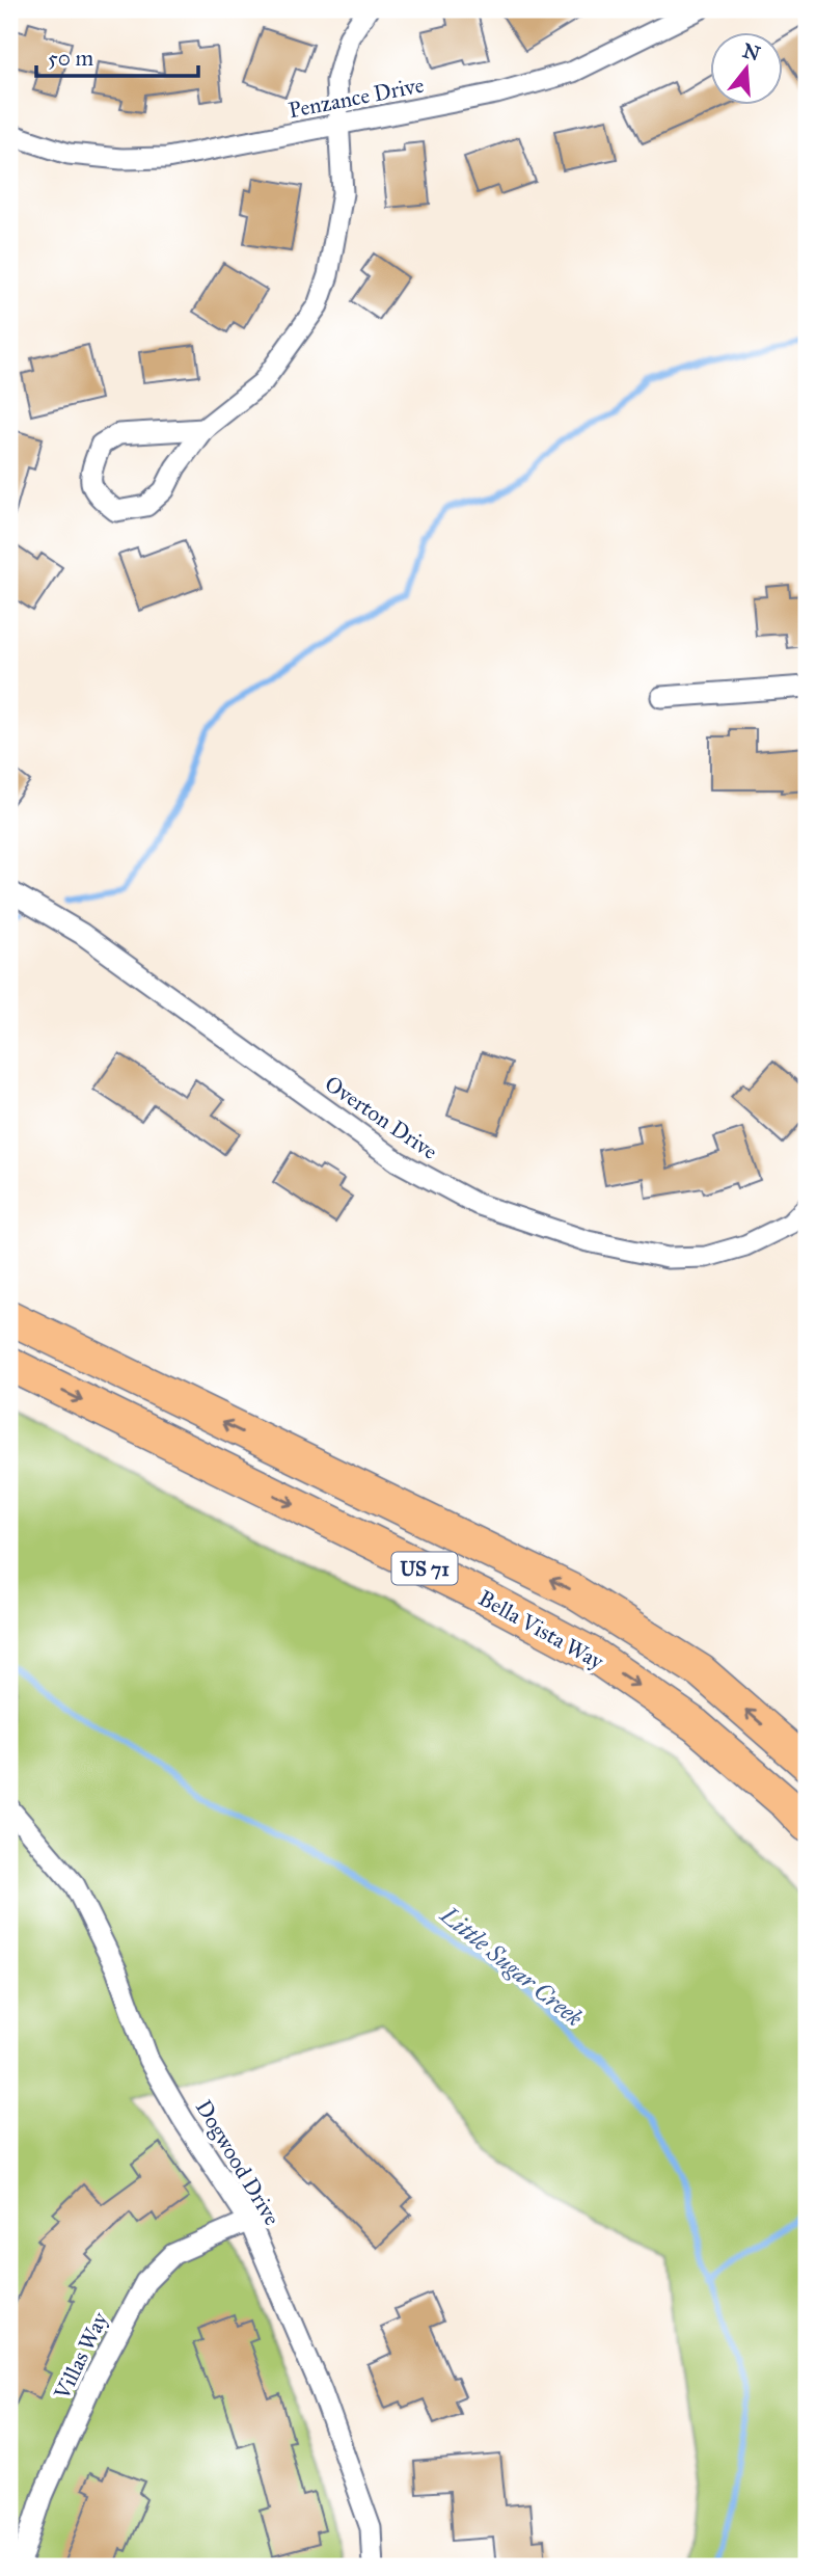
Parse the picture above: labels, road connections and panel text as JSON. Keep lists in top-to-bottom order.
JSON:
{
  "streets": {
    "main road": ["US 71", "Bella Vista Way"],
    "street": [
      "Penzance Drive",
      "Overton Drive",
      "Dogwood Drive",
      "Villas Way"
    ]
  },
  "crossings": [
    ["Dogwood Drive", "Villas Way"]
  ],
  "water": ["Little Sugar Creek"],
  "scale_bar": "50 m",
  "north": "top"
}
